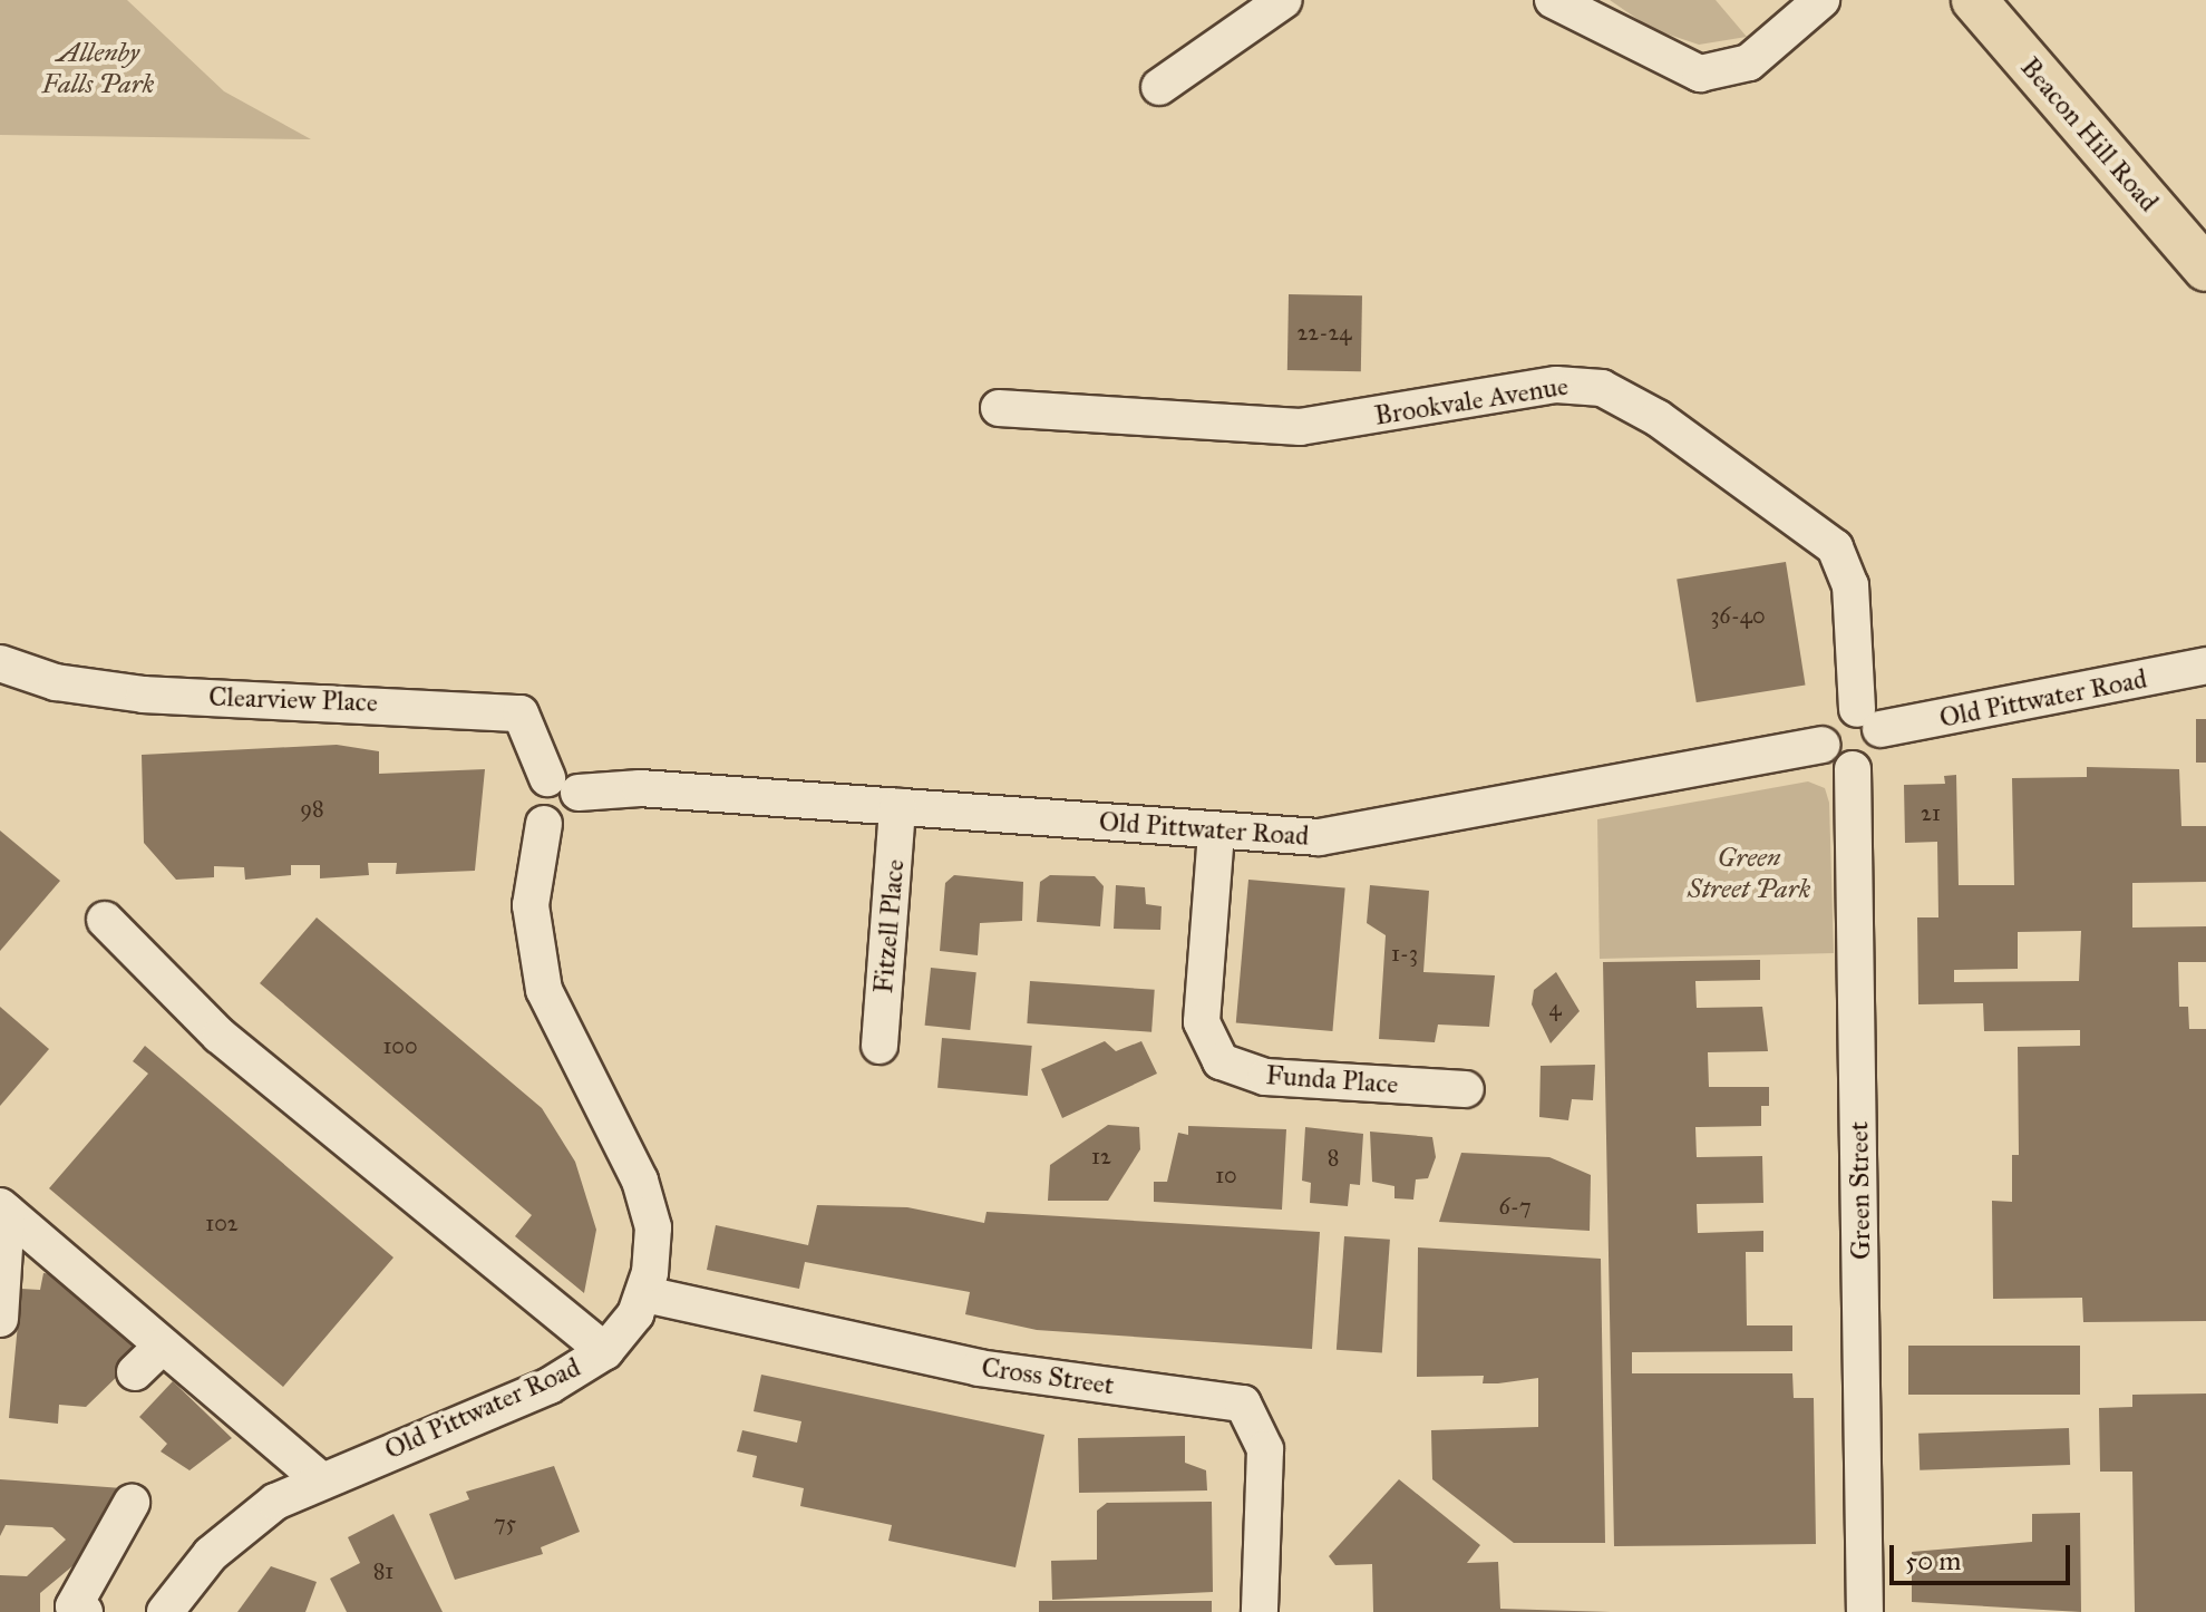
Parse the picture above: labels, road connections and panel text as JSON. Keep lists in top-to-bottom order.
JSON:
{
  "streets": {
    "main road": ["Beacon Hill Road"],
    "street": [
      "Brookvale Avenue",
      "Old Pittwater Road",
      "Clearview Place",
      "Fitzell Place",
      "Funda Place",
      "Green Street",
      "Cross Street"
    ]
  },
  "crossings": [
    ["Brookvale Avenue", "Old Pittwater Road"],
    ["Brookvale Avenue", "Green Street"],
    ["Old Pittwater Road", "Clearview Place"],
    ["Old Pittwater Road", "Fitzell Place"],
    ["Old Pittwater Road", "Funda Place"],
    ["Old Pittwater Road", "Green Street"],
    ["Old Pittwater Road", "Cross Street"]
  ],
  "parks": ["Allenby Falls Park", "Green Street Park"],
  "house_numbers": [
    "22-24",
    "36-40",
    "98",
    "21",
    "1-3",
    "4",
    "100",
    "12",
    "8",
    "10",
    "6-7",
    "102",
    "75",
    "81"
  ],
  "scale_bar": "50 m"
}
